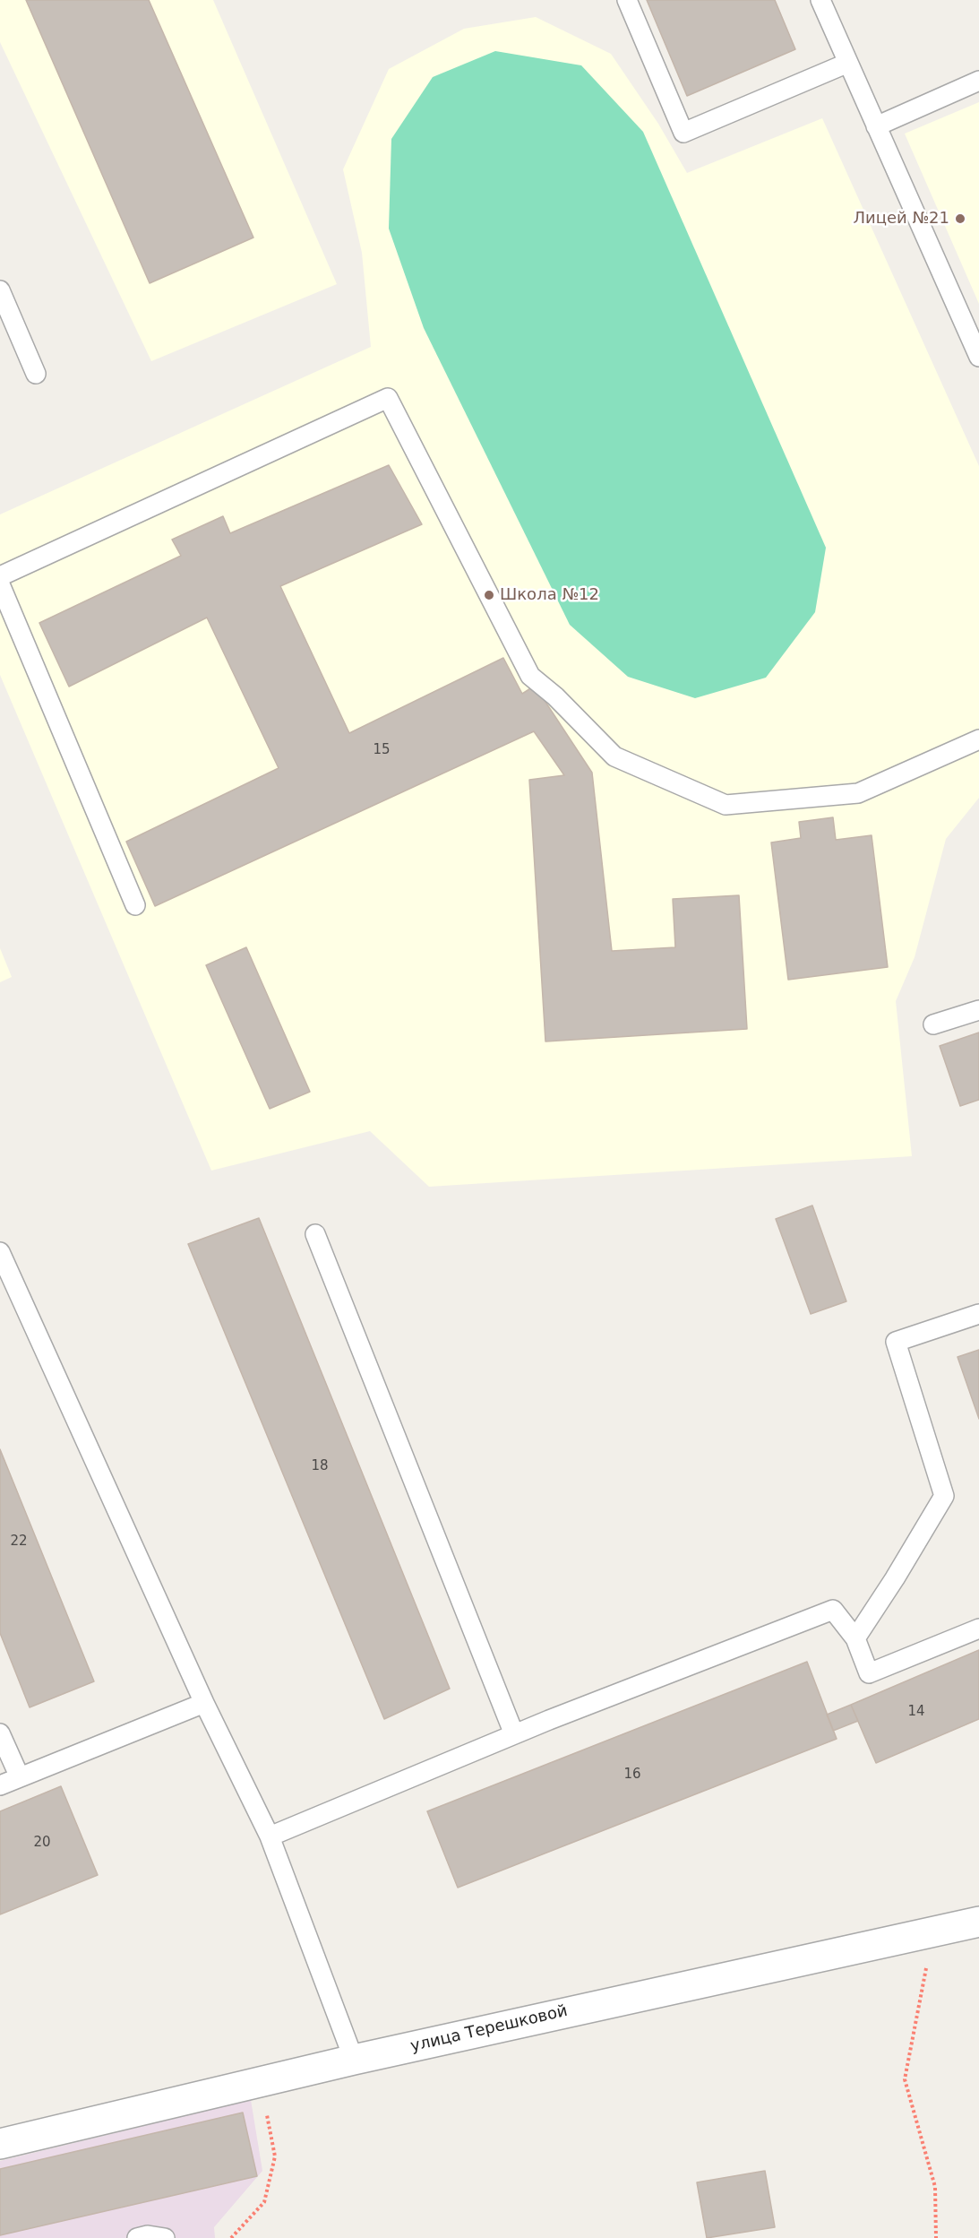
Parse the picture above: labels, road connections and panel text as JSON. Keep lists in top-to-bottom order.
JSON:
{
  "streets": {
    "street": ["улица Терешковой"]
  },
  "places": ["Лицей №21", "Школа №12"],
  "house_numbers": [
    "15",
    "18",
    "22",
    "14",
    "16",
    "20"
  ]
}
